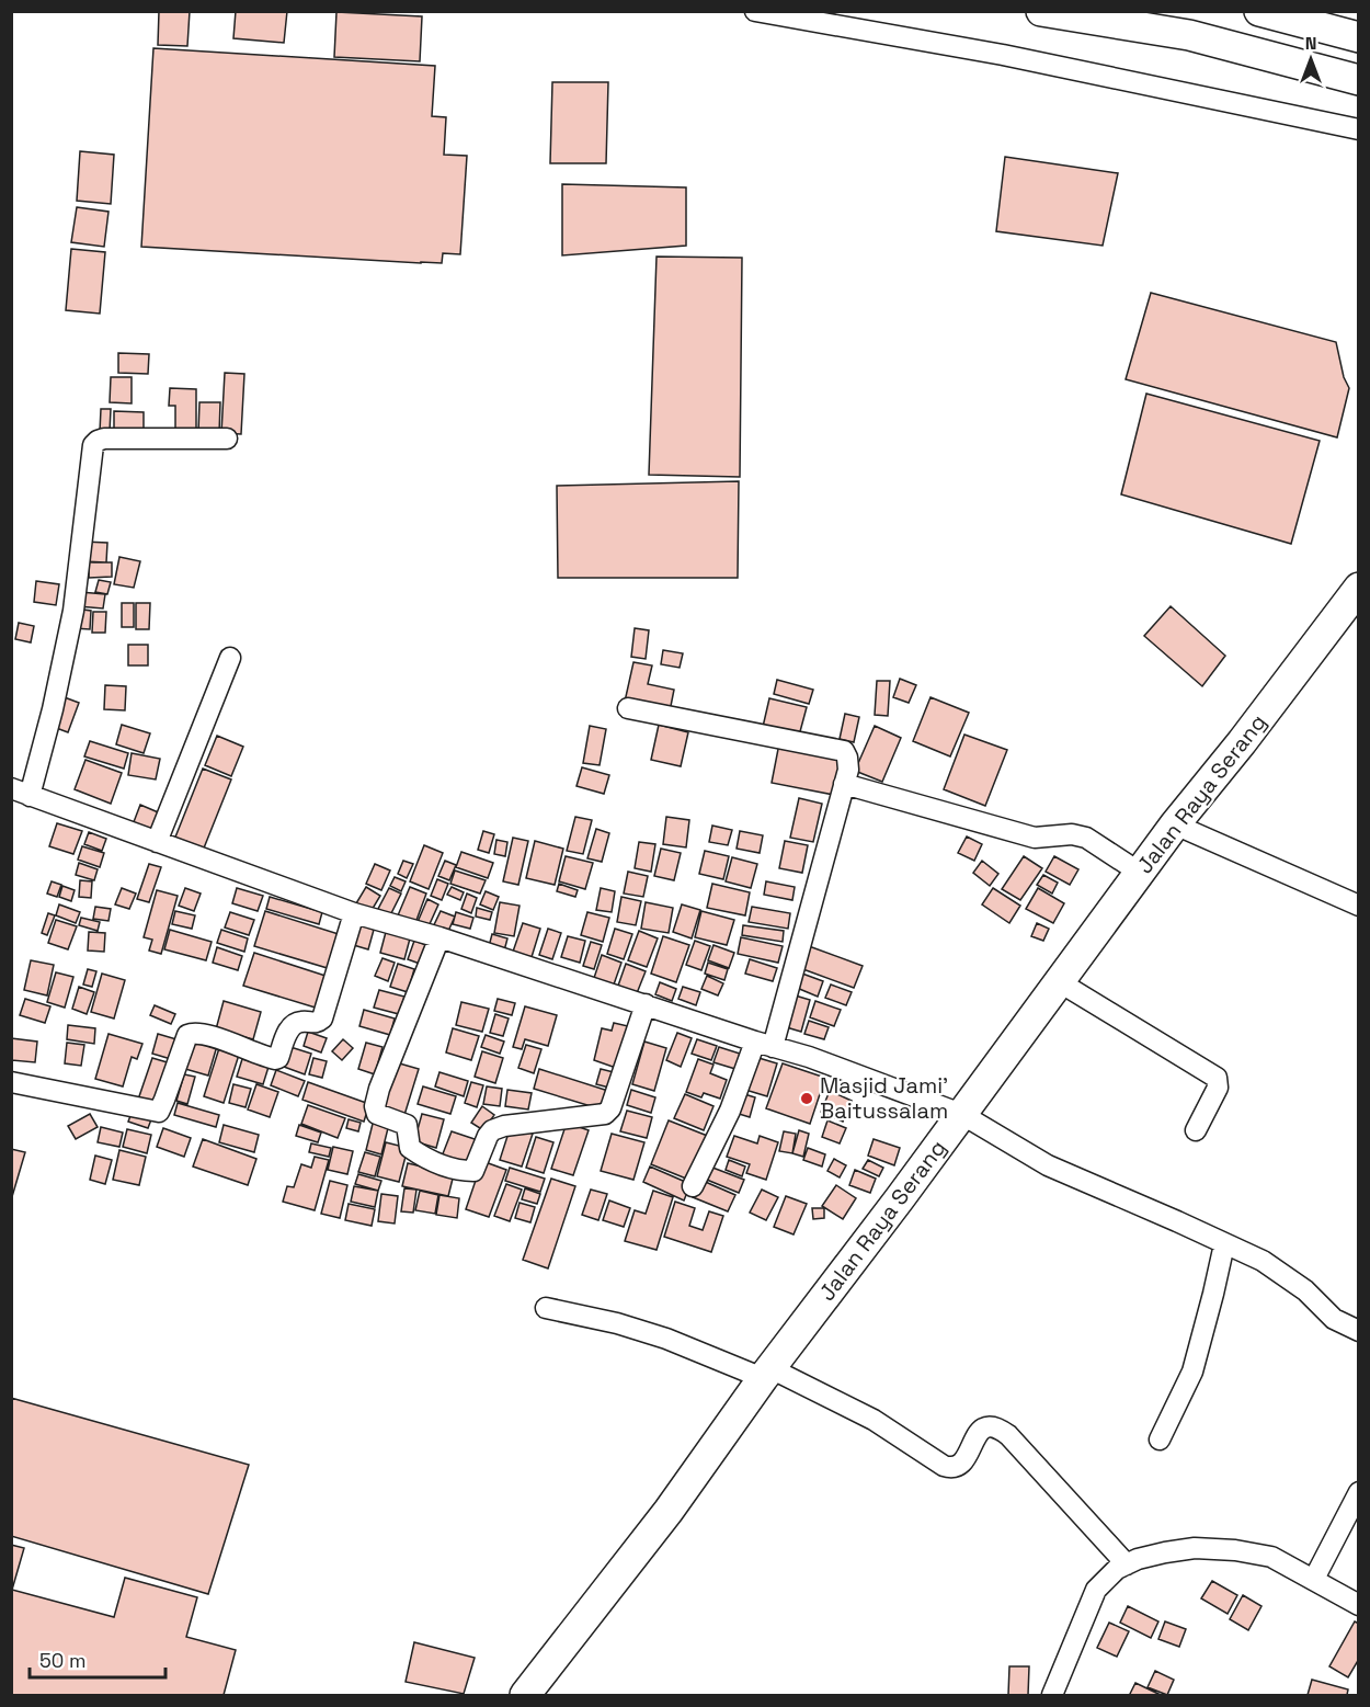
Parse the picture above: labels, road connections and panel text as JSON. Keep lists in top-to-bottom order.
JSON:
{
  "streets": {
    "highway": ["Jalan Raya Serang"]
  },
  "places": ["Masjid Jami' Baitussalam"],
  "scale_bar": "50 m",
  "north": "top"
}
